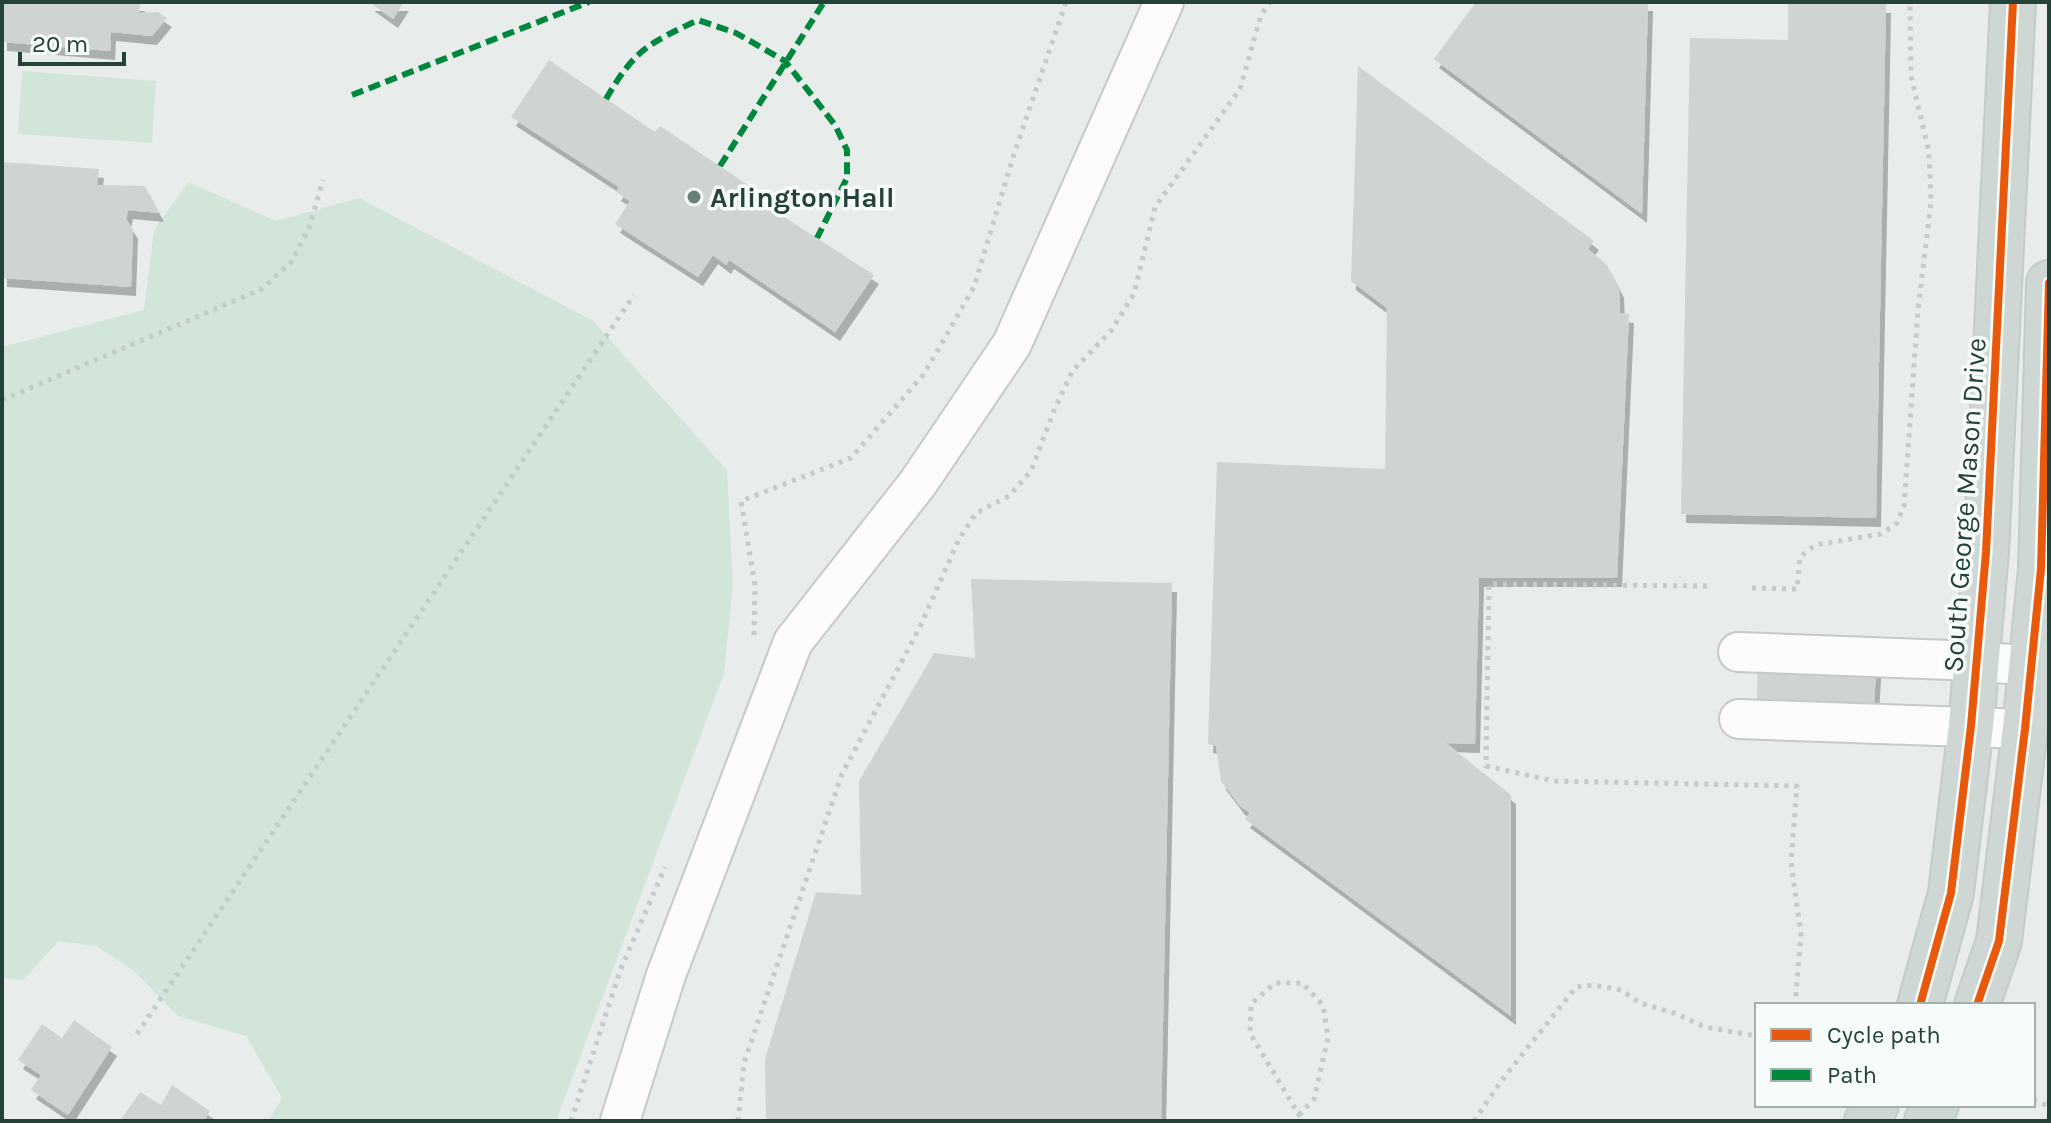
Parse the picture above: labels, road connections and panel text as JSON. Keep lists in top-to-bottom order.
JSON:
{
  "streets": {
    "main road": ["South George Mason Drive"]
  },
  "places": ["Arlington Hall"],
  "legend": ["Cycle path", "Path"],
  "scale_bar": "20 m"
}
